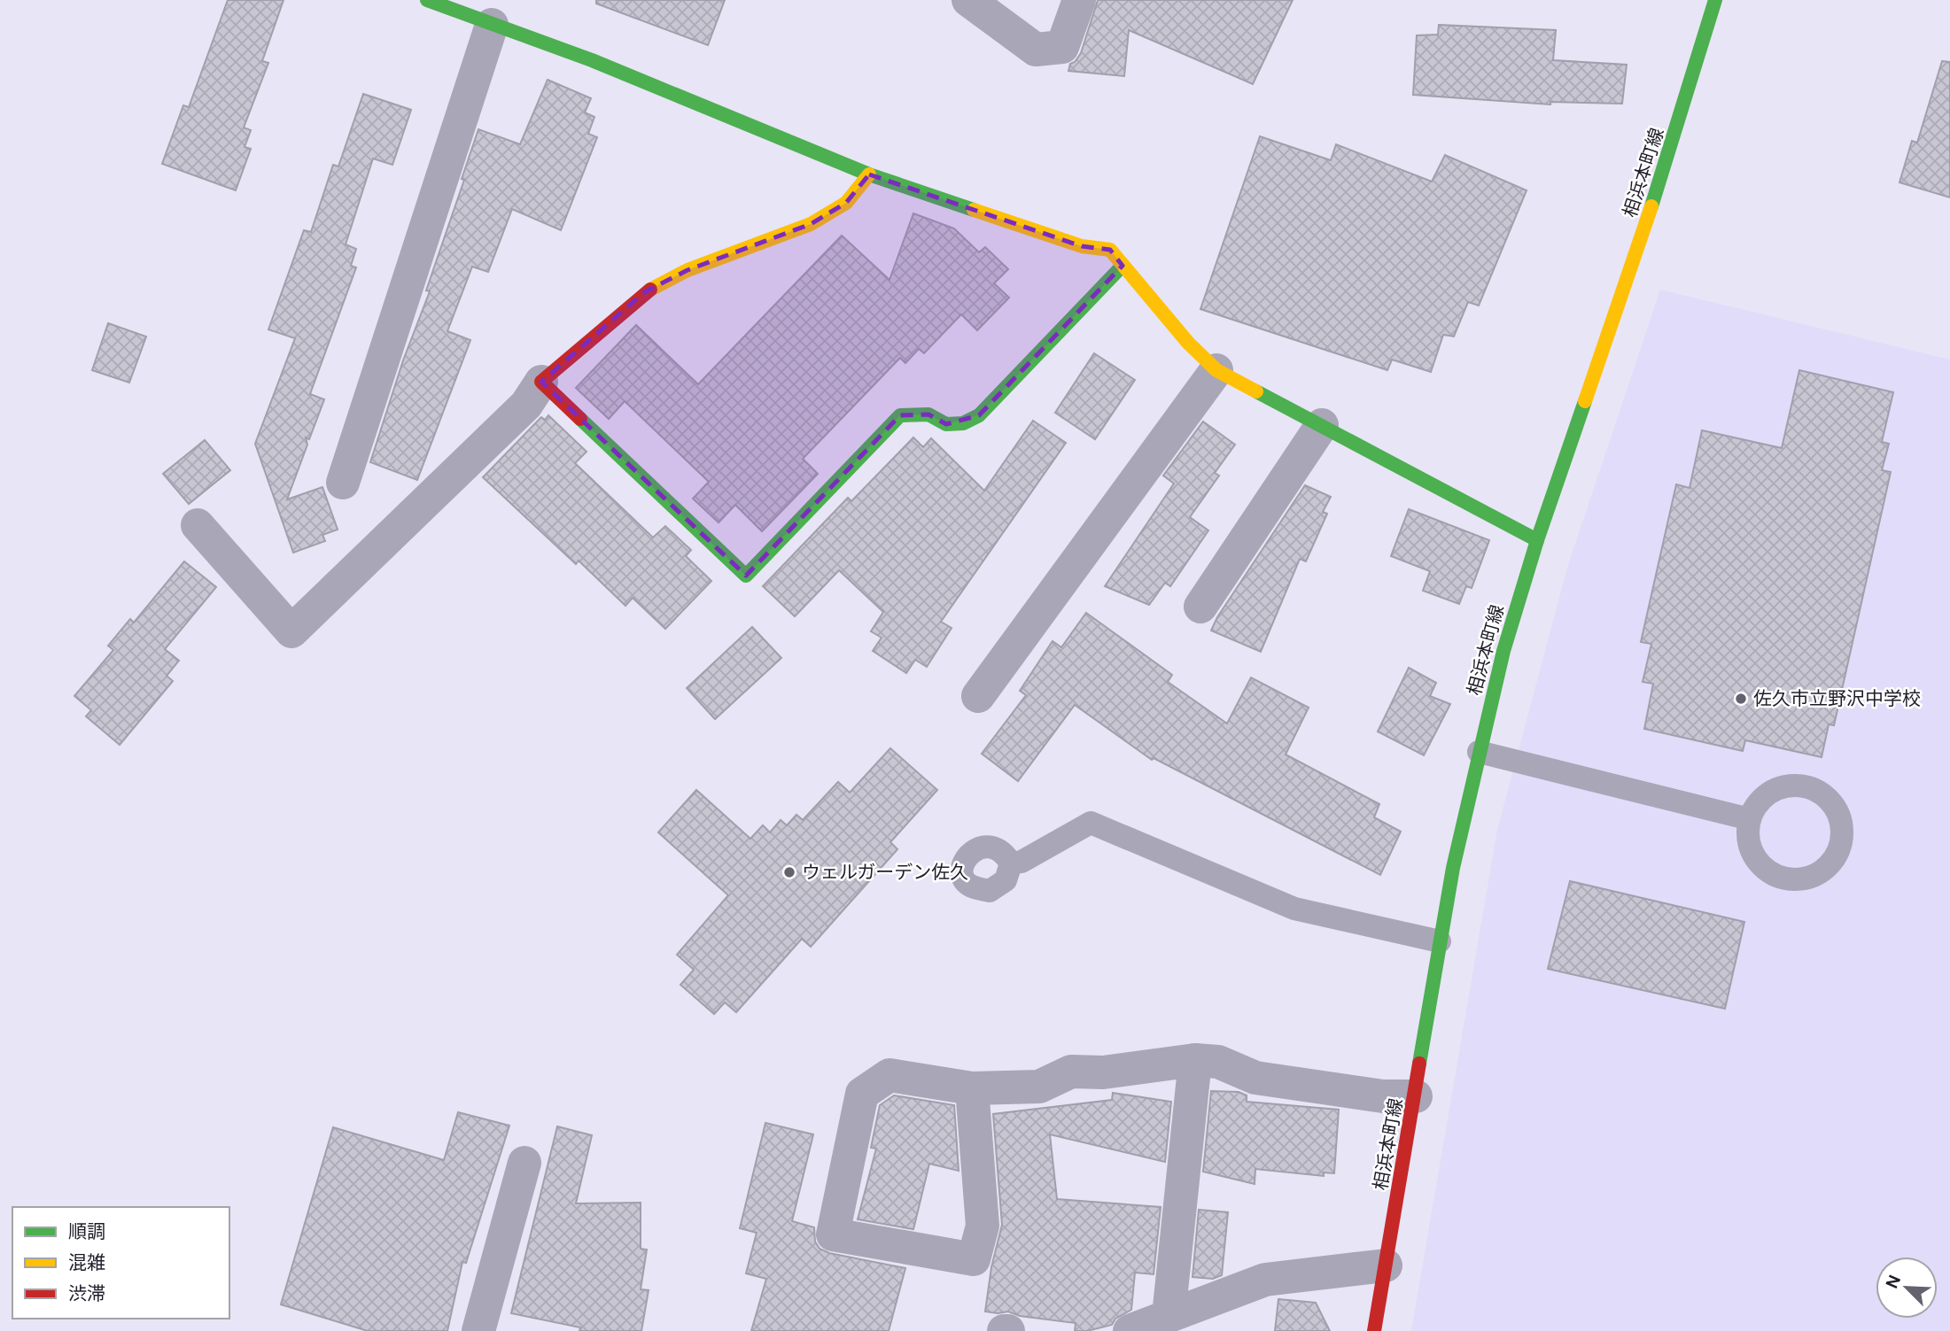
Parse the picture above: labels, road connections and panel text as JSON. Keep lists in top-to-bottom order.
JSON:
{
  "streets": {
    "street": ["相浜本町線"]
  },
  "places": ["佐久市立野沢中学校", "ウェルガーデン佐久"],
  "legend": ["順調", "混雑", "渋滞"],
  "north": "top left"
}
